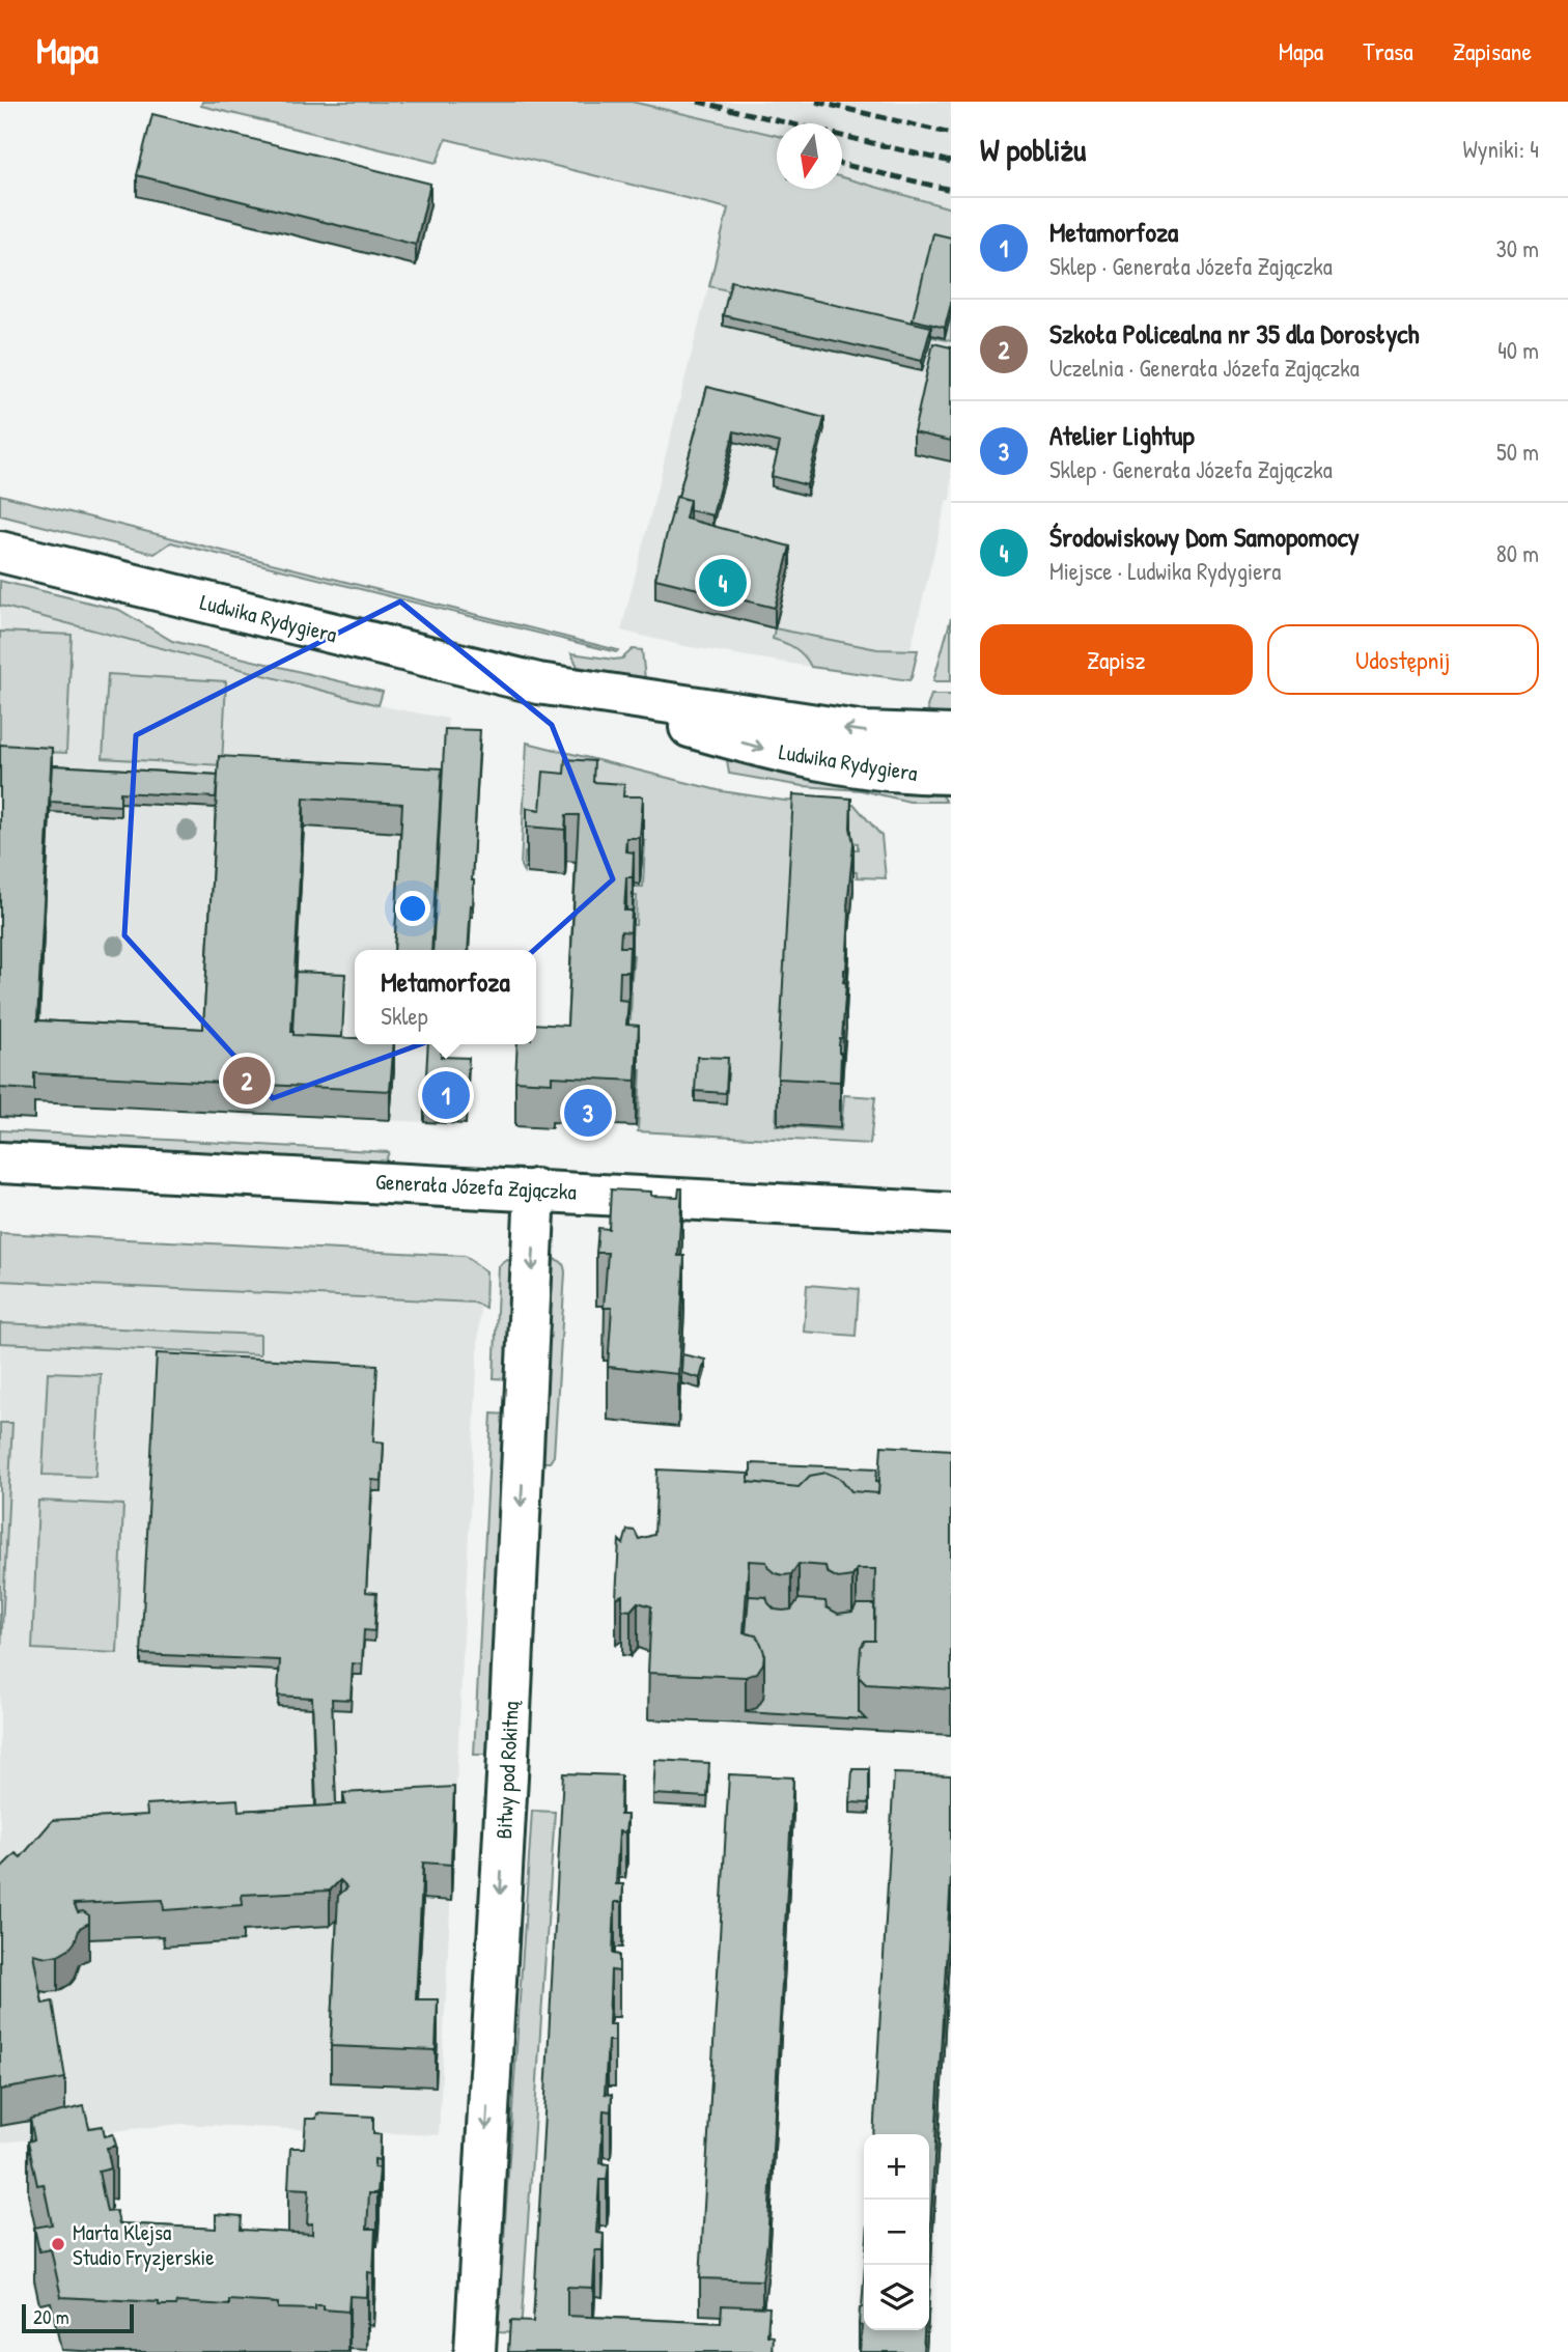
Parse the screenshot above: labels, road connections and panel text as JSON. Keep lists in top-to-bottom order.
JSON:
{
  "streets": {
    "street": ["Ludwika Rydygiera", "Generała Józefa Zajączka", "Bitwy pod Rokitną"]
  },
  "crossings": [
    ["Generała Józefa Zajączka", "Bitwy pod Rokitną"]
  ],
  "one_way": ["Bitwy pod Rokitną"],
  "places": ["Marta Klejsa Studio Fryzjerskie"],
  "scale_bar": "20 m",
  "north": "bottom",
  "page": {
    "header": "Mapa",
    "nav": ["Mapa", "Trasa", "Zapisane"],
    "heading": ["W pobliżu", "Wyniki: 4"],
    "list": [
      {
        "mark": "1",
        "name": "Metamorfoza",
        "note": "Sklep · Generała Józefa Zajączka",
        "value": "30 m"
      },
      {
        "mark": "2",
        "name": "Szkoła Policealna nr 35 dla Dorosłych",
        "note": "Uczelnia · Generała Józefa Zajączka",
        "value": "40 m"
      },
      {
        "mark": "3",
        "name": "Atelier Lightup",
        "note": "Sklep · Generała Józefa Zajączka",
        "value": "50 m"
      },
      {
        "mark": "4",
        "name": "Środowiskowy Dom Samopomocy",
        "note": "Miejsce · Ludwika Rydygiera",
        "value": "80 m"
      }
    ],
    "pins": [
      "4",
      "2",
      "1",
      "3"
    ],
    "buttons": ["Zapisz", "Udostępnij"],
    "popup": ["Metamorfoza", "Sklep"],
    "map_buttons": ["+", "−"],
    "scale": "20 m"
  }
}
